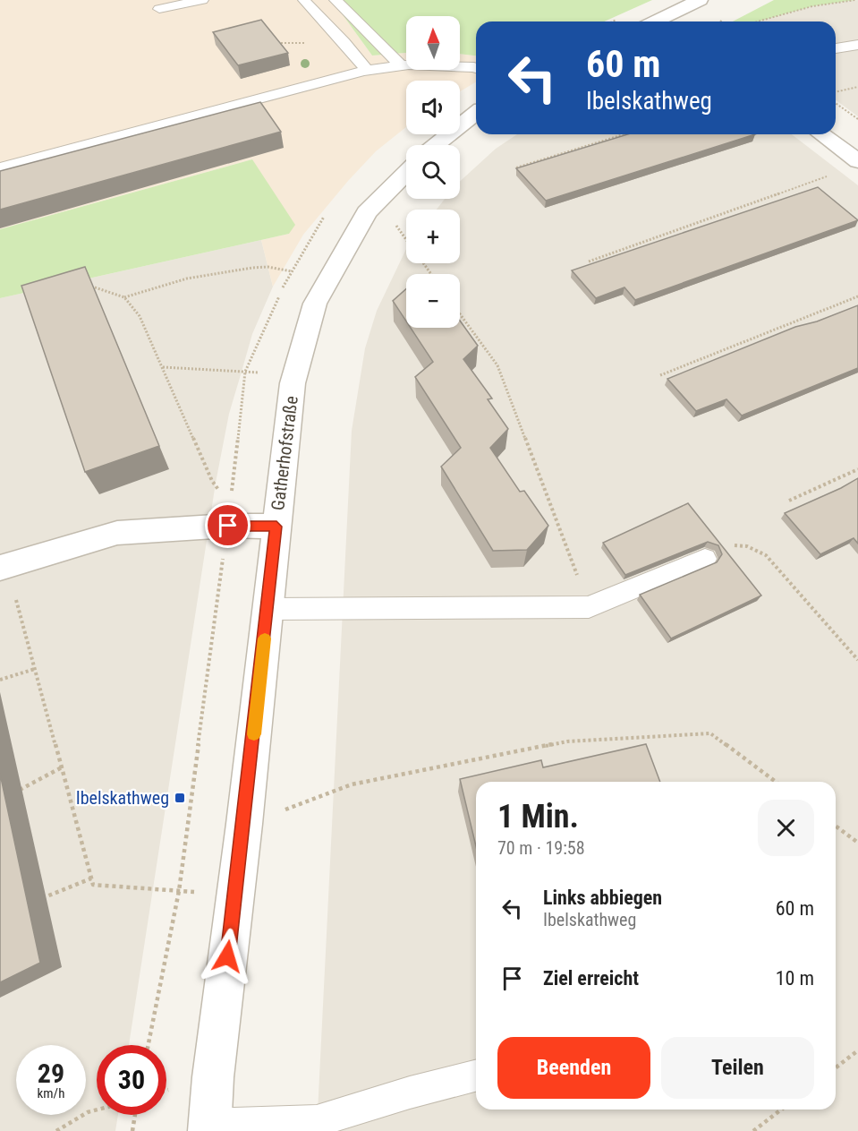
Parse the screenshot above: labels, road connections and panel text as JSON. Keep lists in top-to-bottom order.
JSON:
{
  "streets": {
    "street": ["Gatherhofstraße"]
  },
  "places": {
    "transit": ["Ibelskathweg"]
  },
  "north": "top",
  "page": {
    "map_buttons": ["+", "−"],
    "turn": ["60 m", "Ibelskathweg"],
    "heading": ["1 Min.", "70 m · 19:58"],
    "list": [
      {
        "name": "Links abbiegen",
        "note": "Ibelskathweg",
        "value": "60 m"
      },
      {
        "name": "Ziel erreicht",
        "value": "10 m"
      }
    ],
    "buttons": ["Beenden", "Teilen"],
    "speed": "29 km/h",
    "limit": "30"
  }
}
